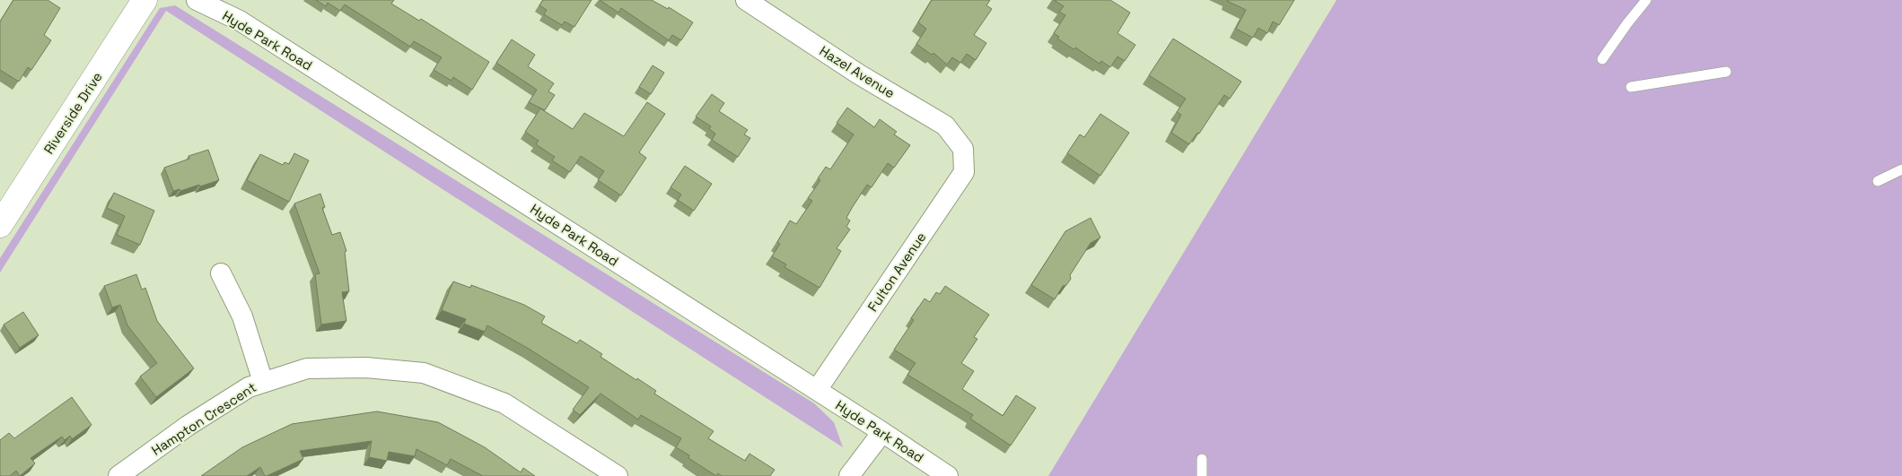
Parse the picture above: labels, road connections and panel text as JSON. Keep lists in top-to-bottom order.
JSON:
{
  "streets": {
    "main road": ["Riverside Drive"],
    "street": [
      "Hyde Park Road",
      "Hazel Avenue",
      "Fulton Avenue",
      "Hampton Crescent"
    ]
  },
  "crossings": [
    ["Hyde Park Road", "Fulton Avenue"],
    ["Hazel Avenue", "Fulton Avenue"]
  ]
}
